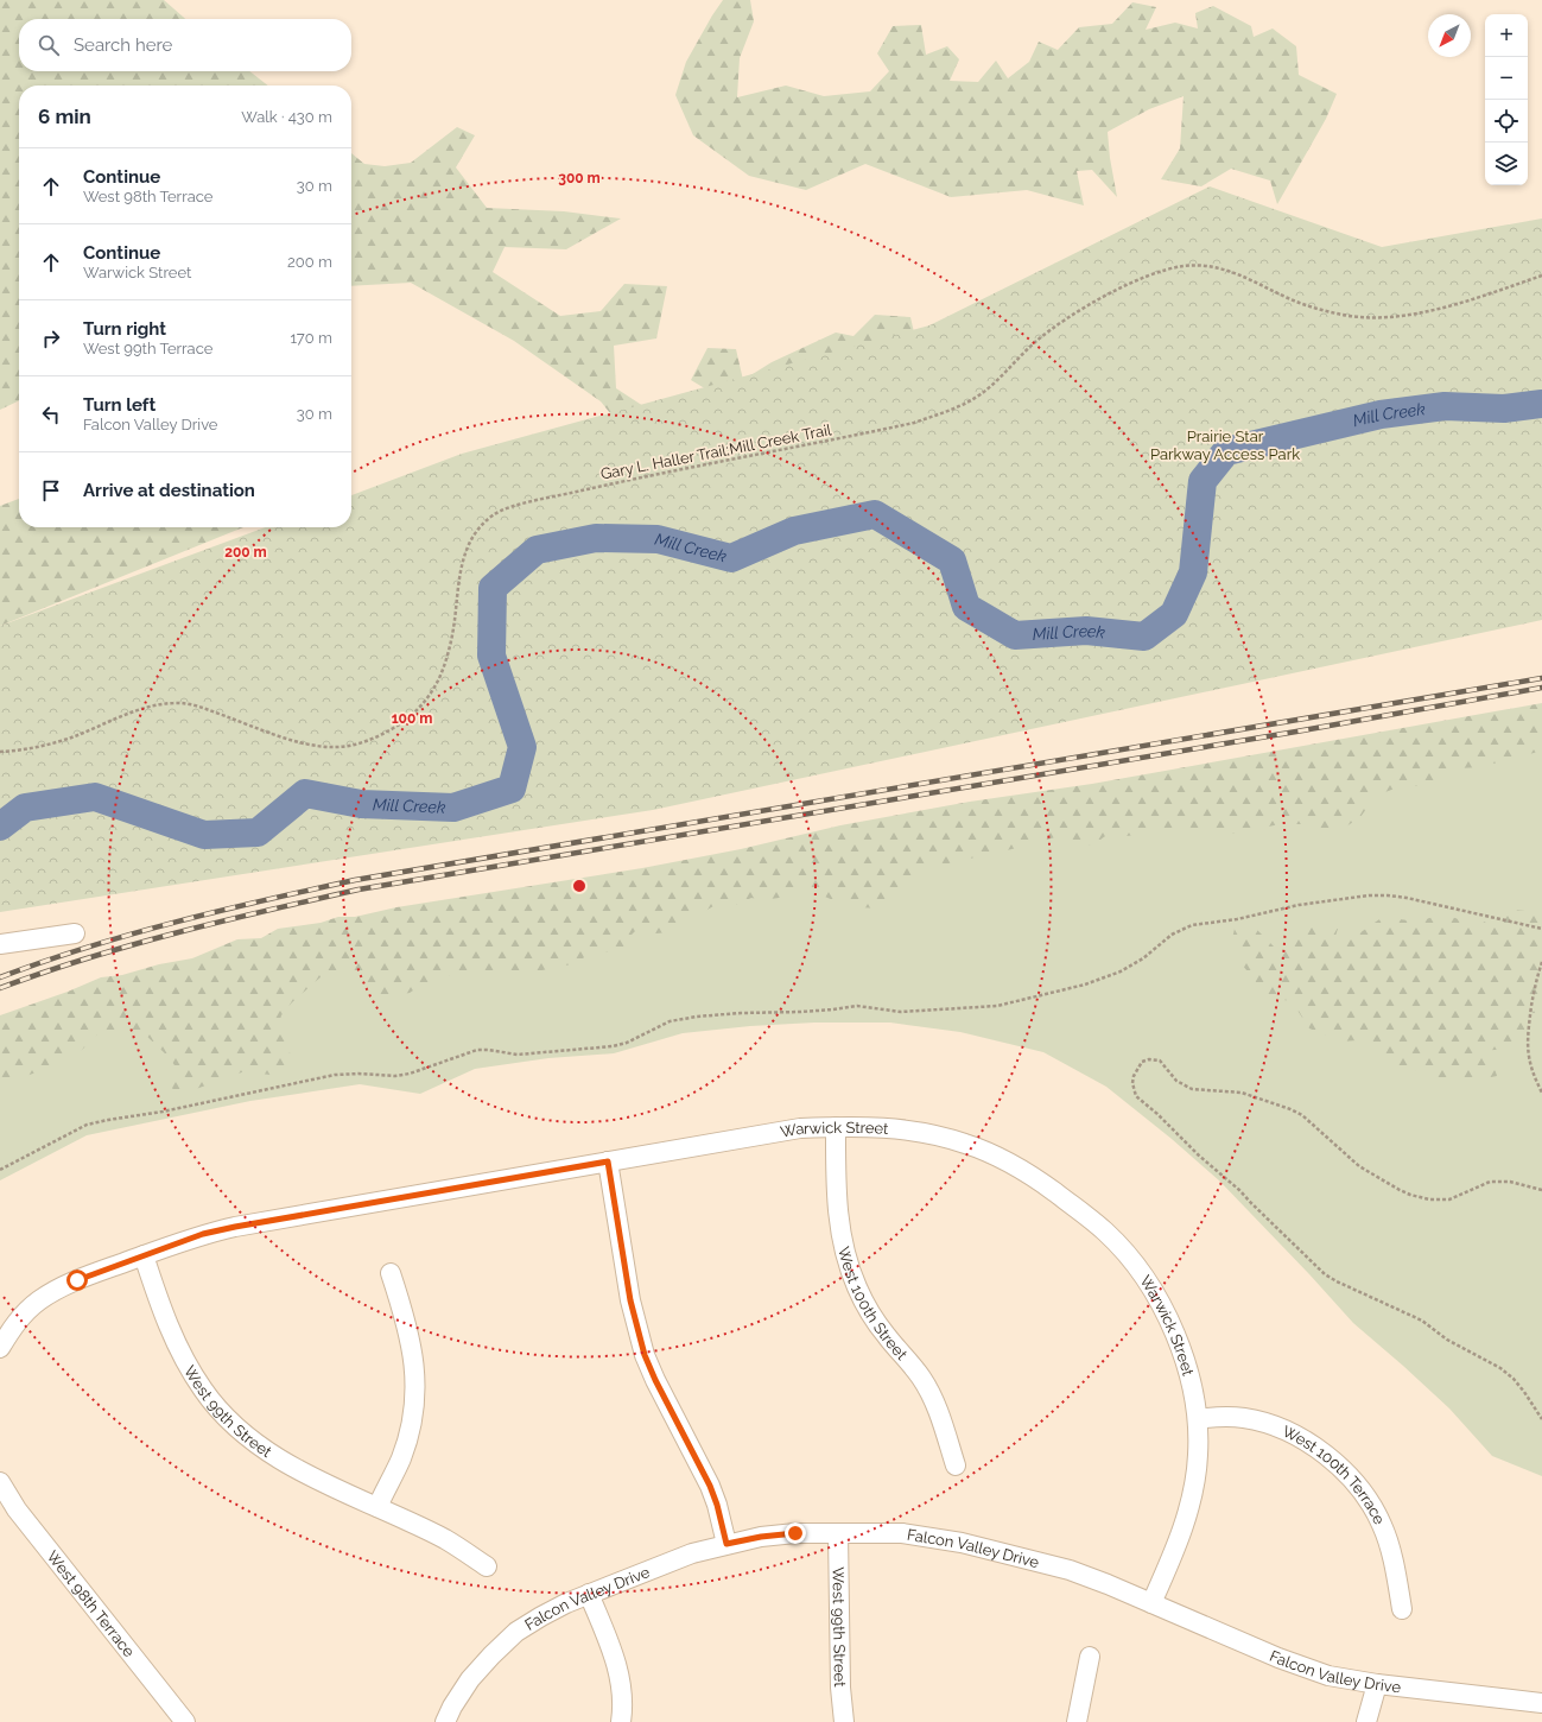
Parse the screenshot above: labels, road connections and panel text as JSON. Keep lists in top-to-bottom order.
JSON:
{
  "streets": {
    "street": [
      "Warwick Street",
      "West 100th Street",
      "West 99th Street",
      "West 100th Terrace",
      "Falcon Valley Drive",
      "West 98th Terrace"
    ],
    "path": ["Gary L. Haller Trail;Mill Creek Trail"]
  },
  "crossings": [
    ["Warwick Street", "West 100th Street"],
    ["Warwick Street", "West 99th Street"],
    ["Warwick Street", "West 100th Terrace"],
    ["Warwick Street", "Falcon Valley Drive"],
    ["West 99th Street", "Falcon Valley Drive"]
  ],
  "water": ["Mill Creek"],
  "parks": ["Prairie Star Parkway Access Park"],
  "north": "bottom left",
  "page": {
    "map_buttons": ["+", "−"],
    "search": "Search here",
    "heading": ["6 min", "Walk · 430 m"],
    "list": [
      ["Continue", "West 98th Terrace", "30 m"],
      ["Continue", "Warwick Street", "200 m"],
      ["Turn right", "West 99th Terrace", "170 m"],
      ["Turn left", "Falcon Valley Drive", "30 m"],
      "Arrive at destination"
    ]
  },
  "rings": ["300 m", "200 m", "100 m"]
}
